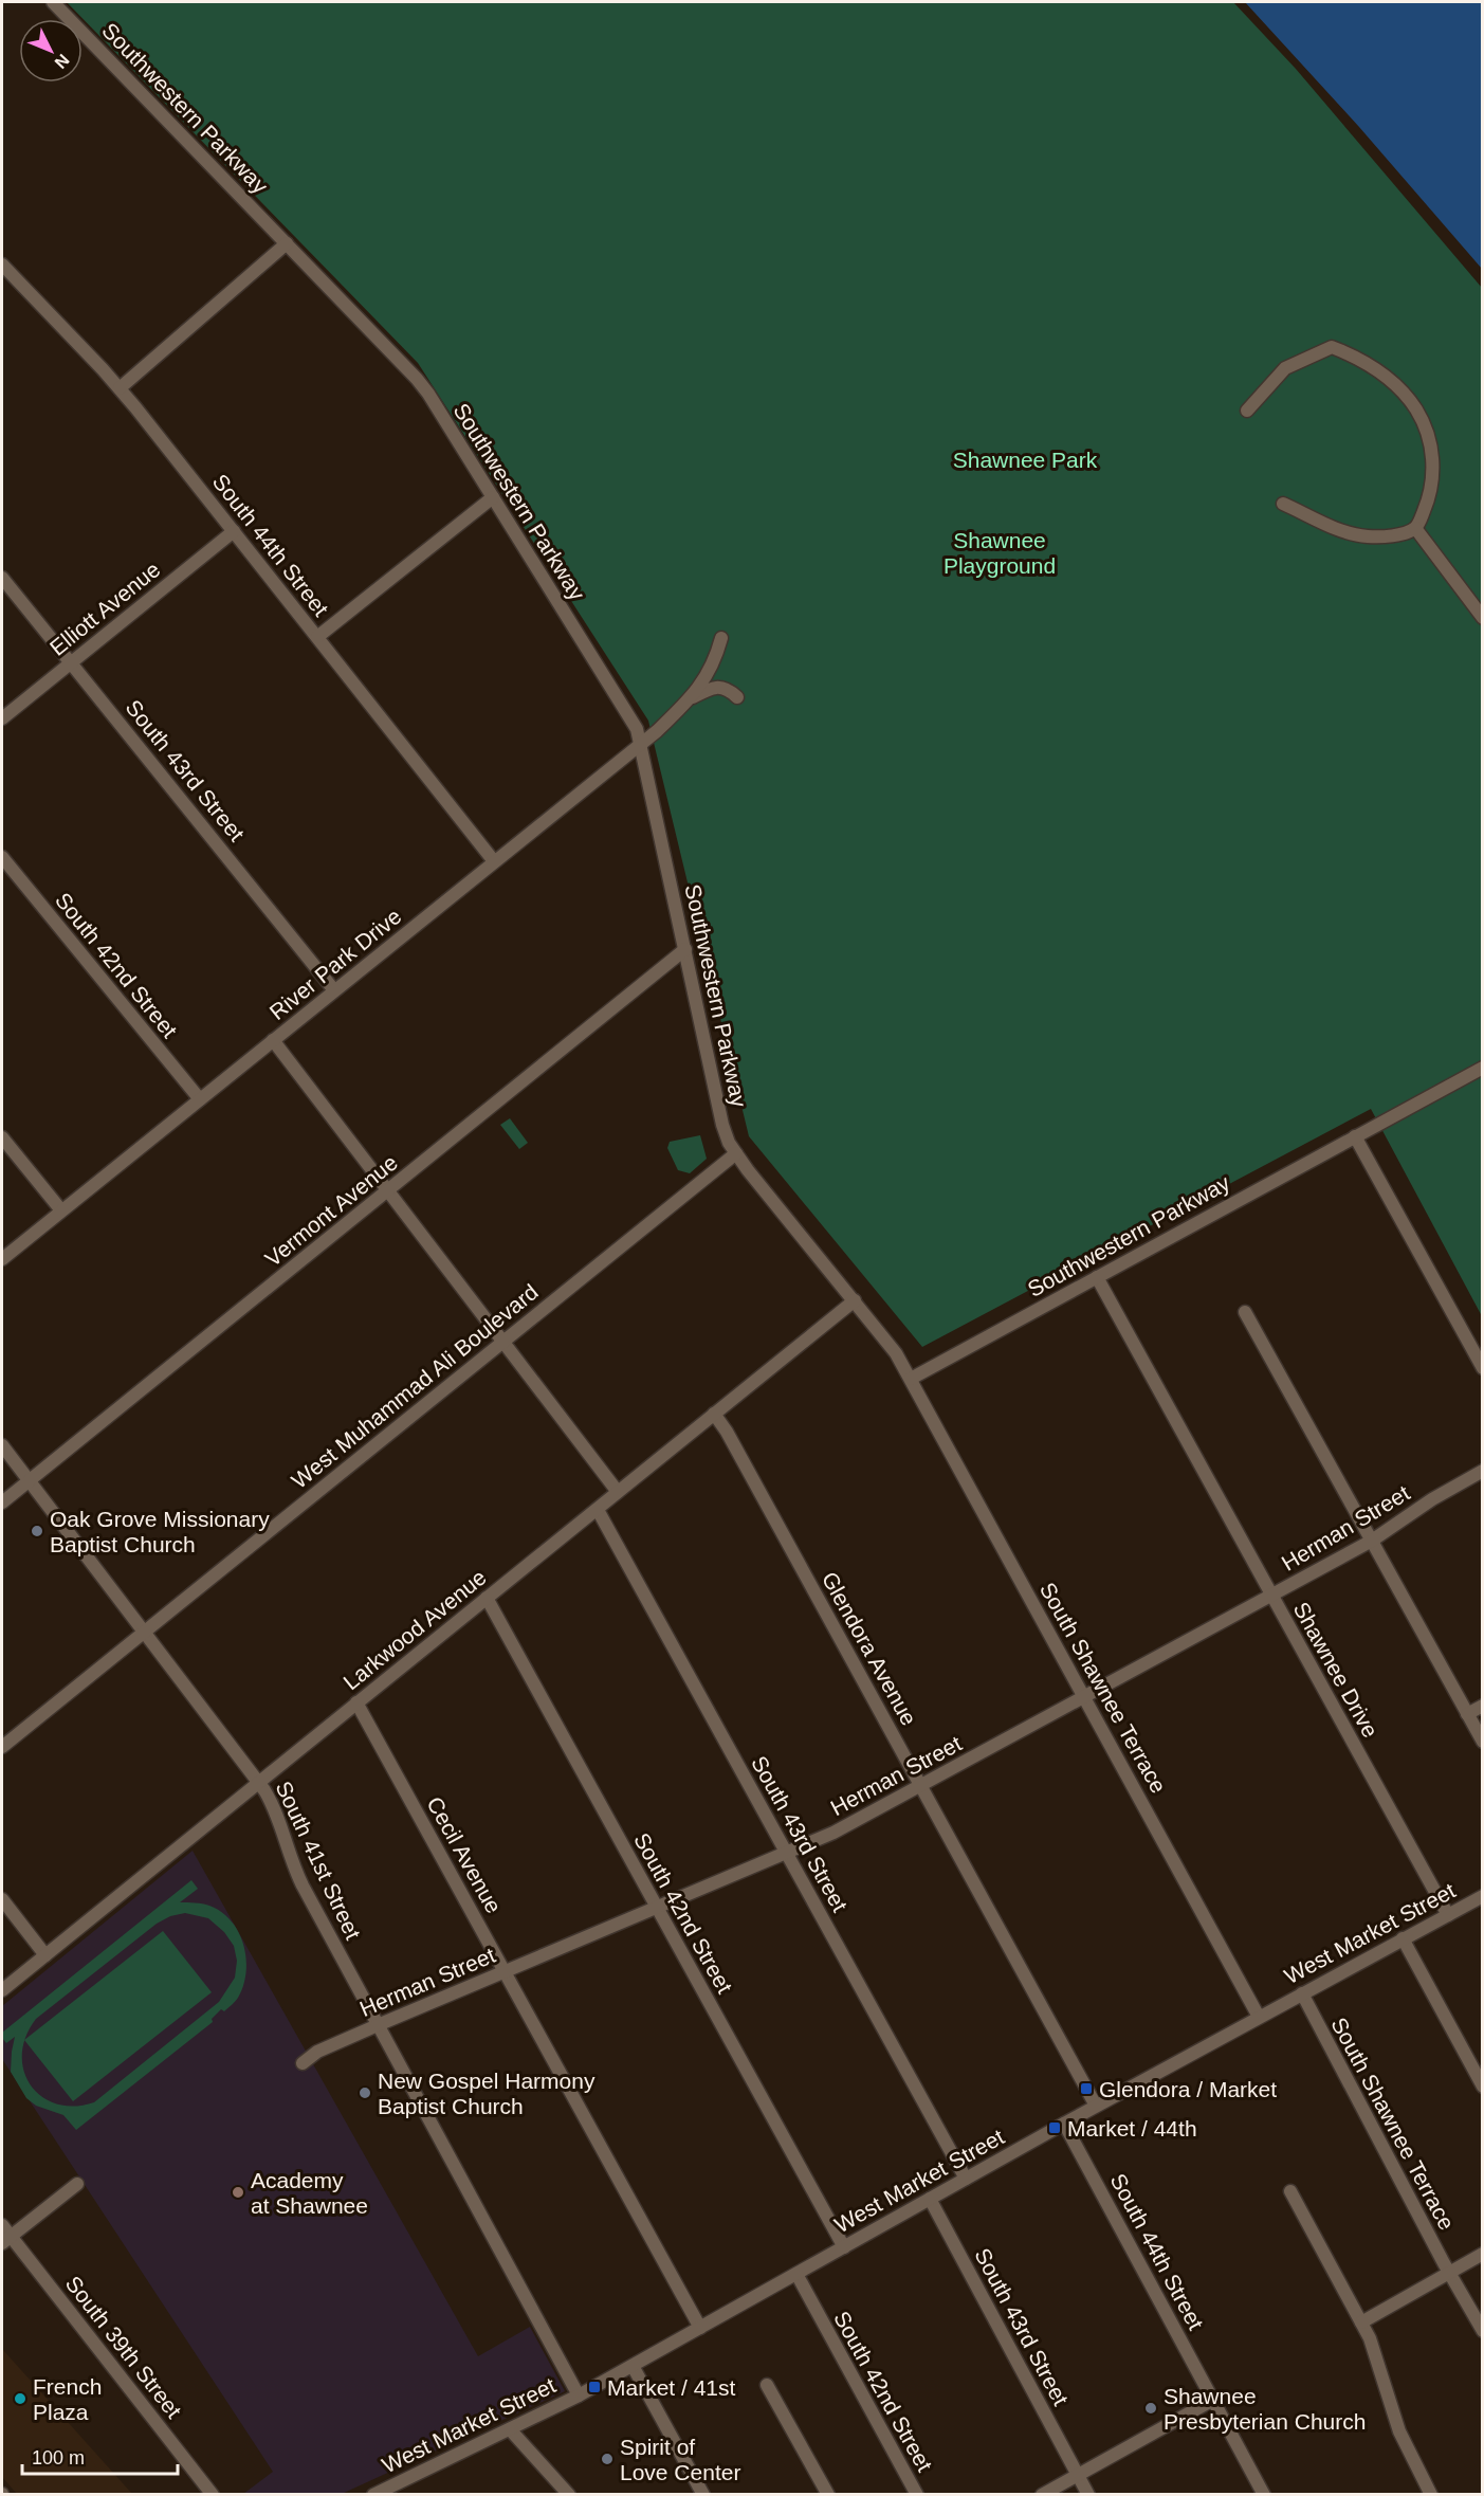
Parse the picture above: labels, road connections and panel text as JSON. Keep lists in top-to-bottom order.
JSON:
{
  "streets": {
    "street": [
      "Southwestern Parkway",
      "South 44th Street",
      "Elliott Avenue",
      "South 43rd Street",
      "River Park Drive",
      "South 42nd Street",
      "Vermont Avenue",
      "West Muhammad Ali Boulevard",
      "Herman Street",
      "Larkwood Avenue",
      "Glendora Avenue",
      "Shawnee Drive",
      "South Shawnee Terrace",
      "Cecil Avenue",
      "South 41st Street",
      "West Market Street",
      "South 39th Street"
    ]
  },
  "crossings": [
    ["Southwestern Parkway", "River Park Drive"],
    ["Southwestern Parkway", "Vermont Avenue"],
    ["Southwestern Parkway", "West Muhammad Ali Boulevard"],
    ["Southwestern Parkway", "Larkwood Avenue"],
    ["Southwestern Parkway", "Shawnee Drive"],
    ["Southwestern Parkway", "South Shawnee Terrace"],
    ["South 44th Street", "Elliott Avenue"],
    ["South 44th Street", "River Park Drive"],
    ["South 44th Street", "West Market Street"],
    ["Elliott Avenue", "South 43rd Street"],
    ["South 43rd Street", "River Park Drive"],
    ["South 43rd Street", "Herman Street"],
    ["South 43rd Street", "Larkwood Avenue"],
    ["South 43rd Street", "West Market Street"],
    ["River Park Drive", "South 42nd Street"],
    ["South 42nd Street", "Herman Street"],
    ["South 42nd Street", "Larkwood Avenue"],
    ["South 42nd Street", "West Market Street"],
    ["Vermont Avenue", "South 41st Street"],
    ["West Muhammad Ali Boulevard", "South 41st Street"],
    ["Herman Street", "Glendora Avenue"],
    ["Herman Street", "Shawnee Drive"],
    ["Herman Street", "South Shawnee Terrace"],
    ["Herman Street", "Cecil Avenue"],
    ["Herman Street", "South 41st Street"],
    ["Larkwood Avenue", "Glendora Avenue"],
    ["Larkwood Avenue", "Cecil Avenue"],
    ["Larkwood Avenue", "South 41st Street"],
    ["Glendora Avenue", "West Market Street"],
    ["Shawnee Drive", "West Market Street"],
    ["South Shawnee Terrace", "West Market Street"],
    ["Cecil Avenue", "West Market Street"],
    ["South 41st Street", "West Market Street"]
  ],
  "parks": ["Shawnee Park", "Shawnee Playground"],
  "places": {
    "other": [
      "Oak Grove Missionary Baptist Church",
      "New Gospel Harmony Baptist Church",
      "Academy at Shawnee",
      "French Plaza",
      "Shawnee Presbyterian Church",
      "Spirit of Love Center"
    ],
    "transit": ["Glendora / Market", "Market / 44th", "Market / 41st"]
  },
  "scale_bar": "100 m",
  "north": "bottom right"
}
